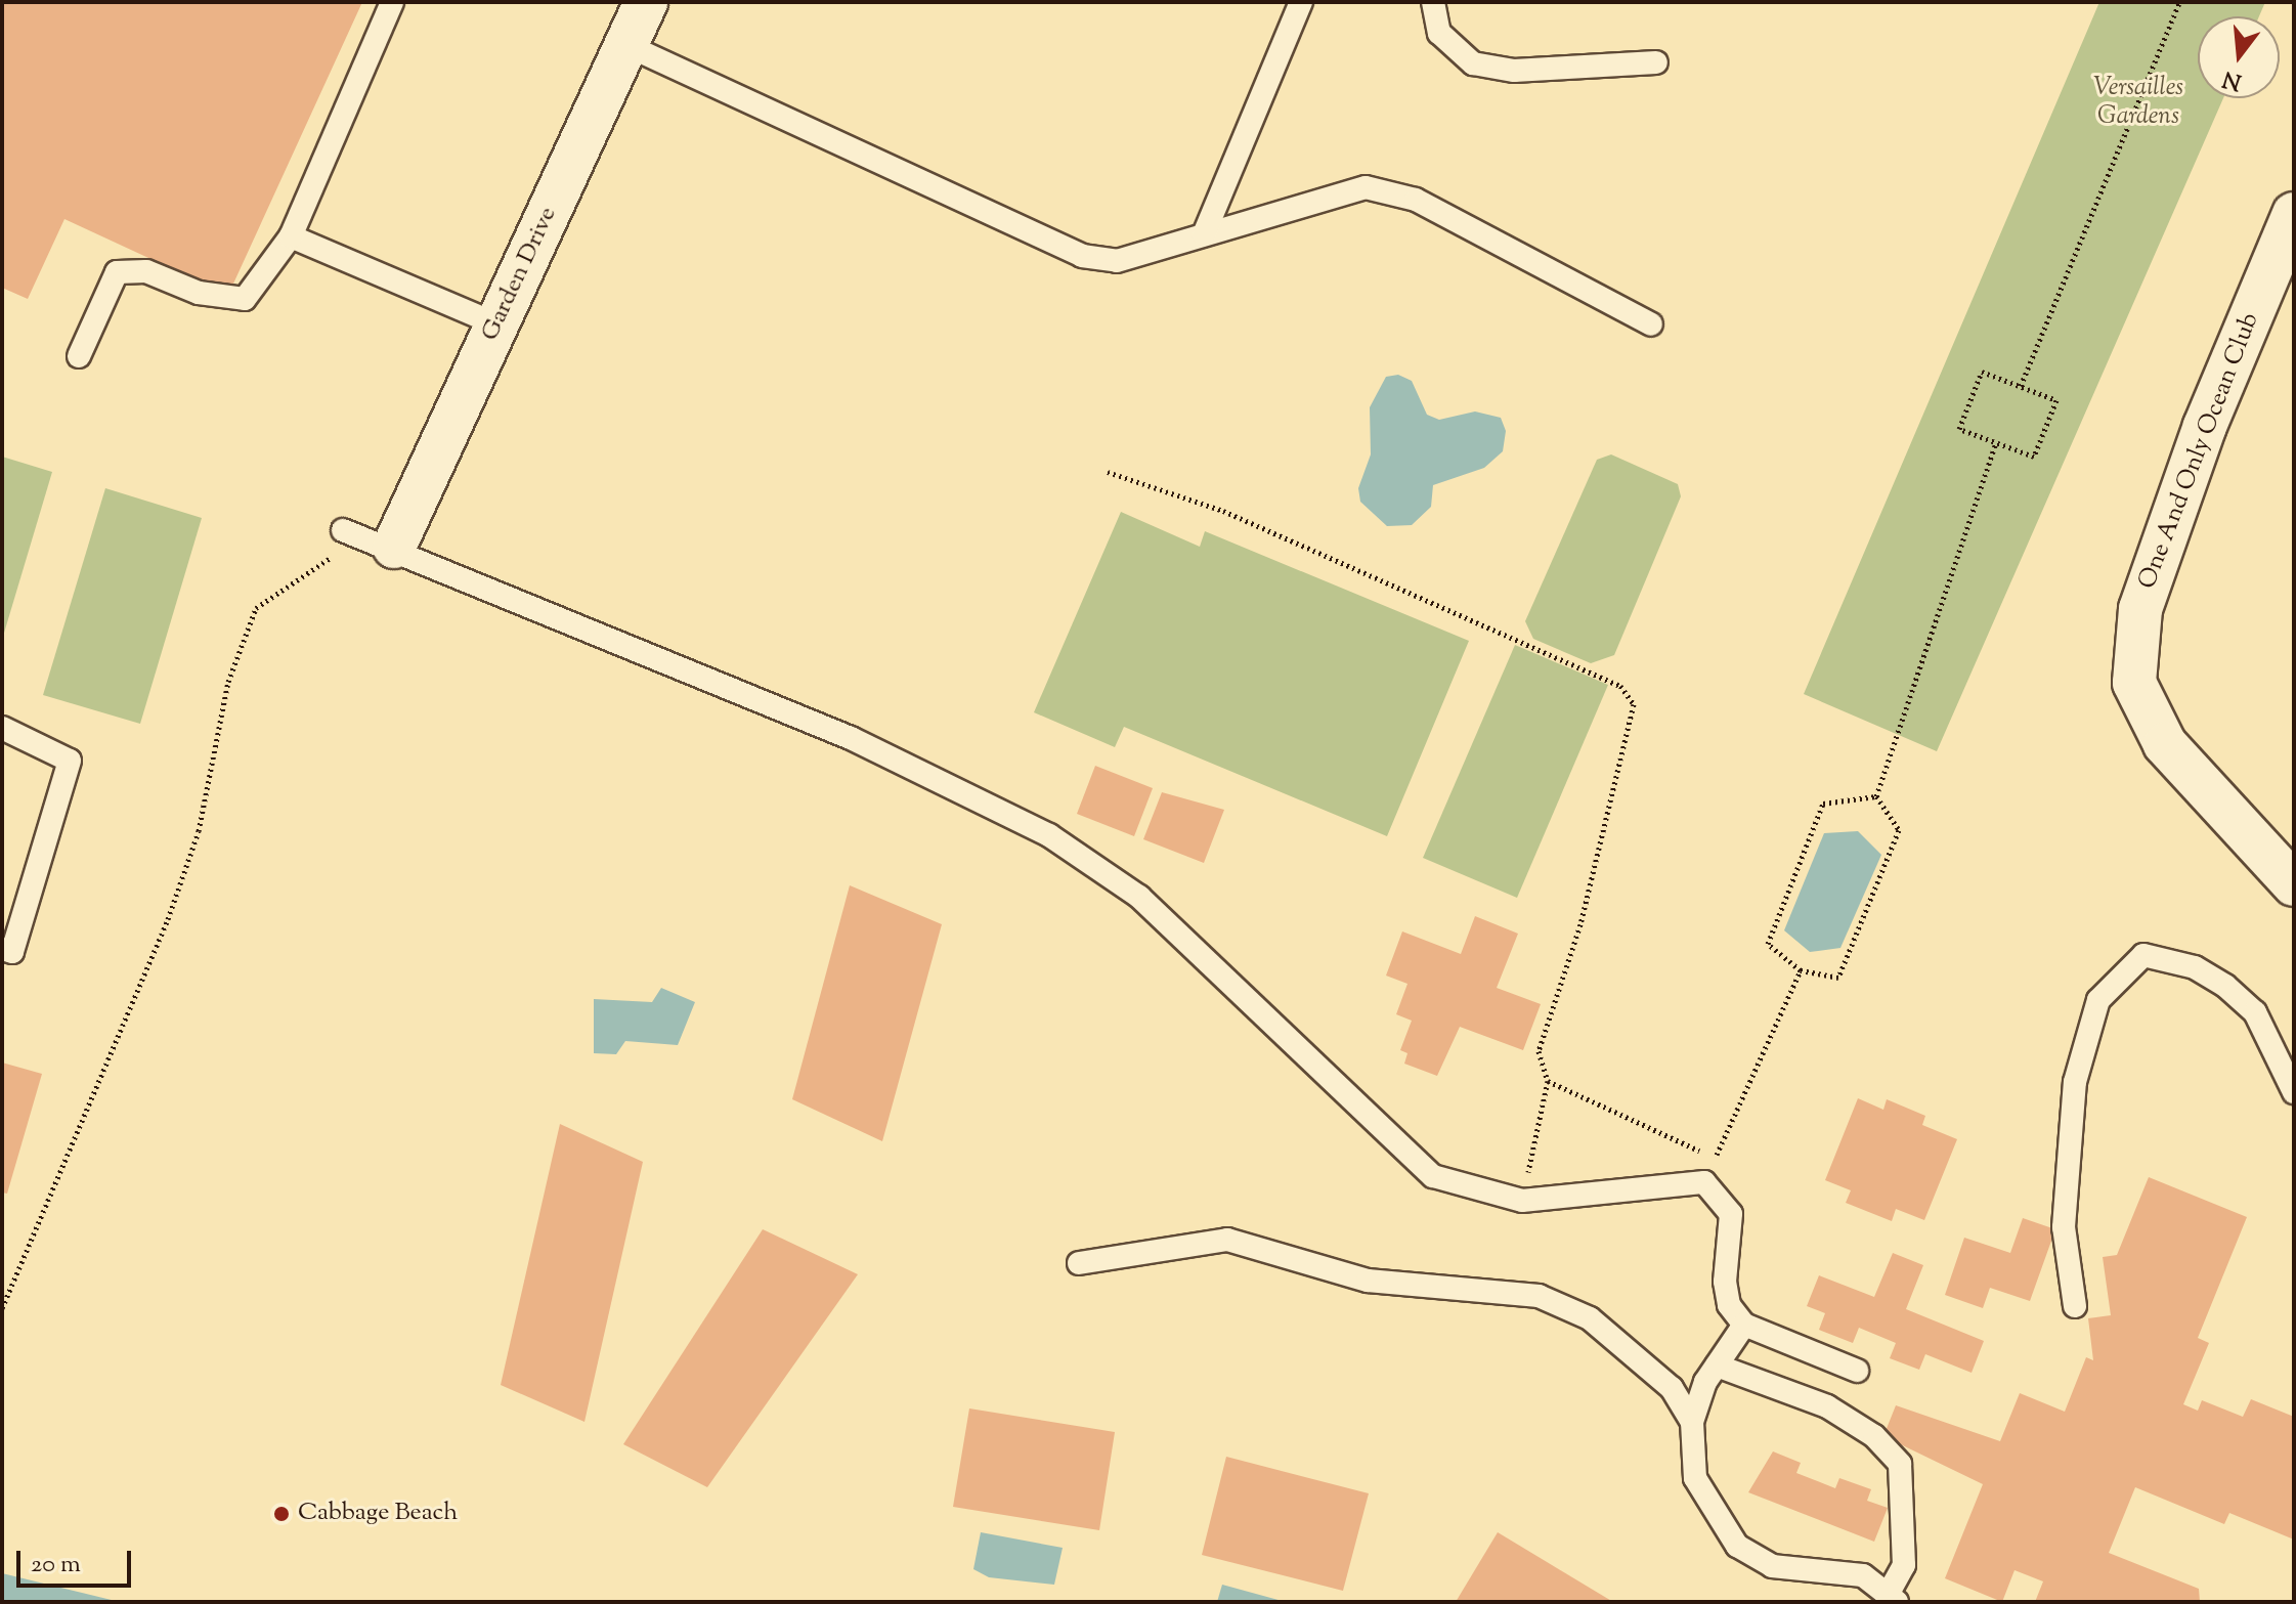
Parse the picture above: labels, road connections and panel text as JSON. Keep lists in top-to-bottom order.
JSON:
{
  "streets": {
    "street": ["Garden Drive", "One And Only Ocean Club"]
  },
  "parks": ["Versailles Gardens"],
  "places": ["Cabbage Beach"],
  "scale_bar": "20 m",
  "north": "bottom"
}
